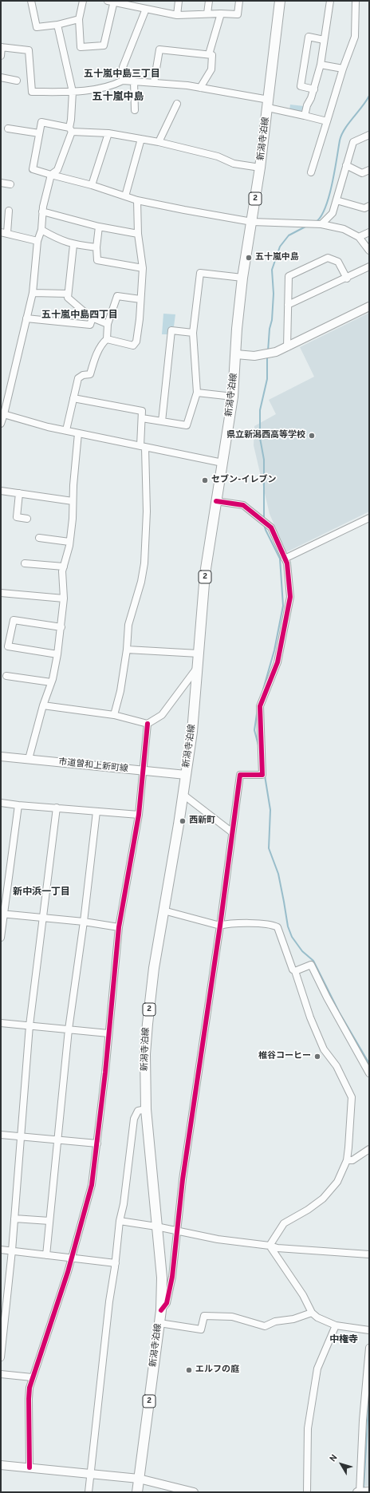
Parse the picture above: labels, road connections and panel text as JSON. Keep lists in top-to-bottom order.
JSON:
{
  "streets": {
    "main road": ["新潟寺泊線", "2"],
    "street": ["市道曽和上新町線"]
  },
  "crossings": [
    ["新潟寺泊線", "市道曽和上新町線"]
  ],
  "districts": [
    "五十嵐中島三丁目",
    "五十嵐中島",
    "五十嵐中島四丁目",
    "新中浜一丁目",
    "中権寺"
  ],
  "places": [
    "五十嵐中島",
    "県立新潟西高等学校",
    "セブン-イレブン",
    "西新町",
    "椎谷コーヒー",
    "エルフの庭"
  ],
  "north": "top left"
}
